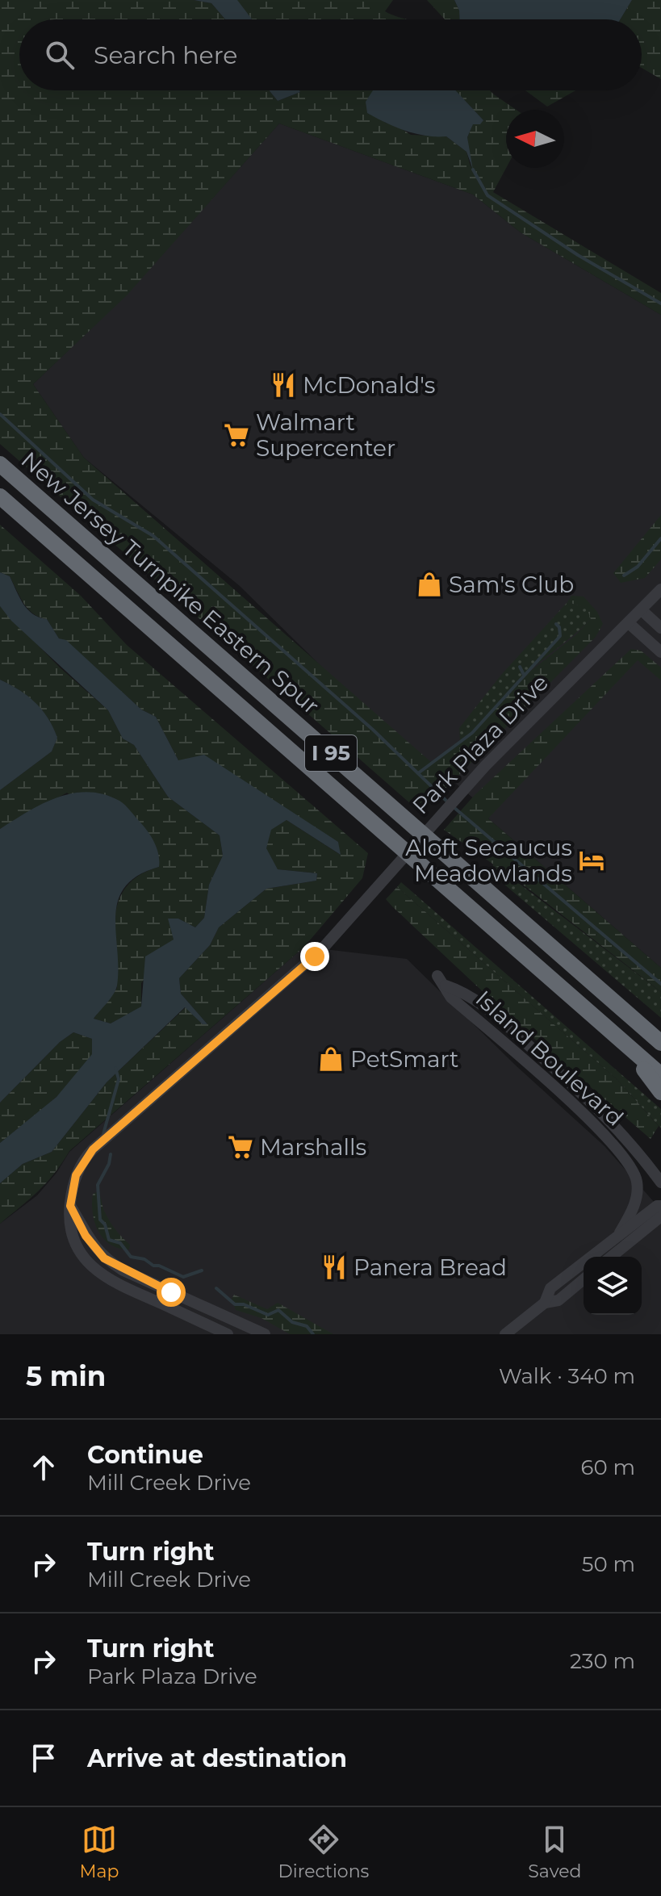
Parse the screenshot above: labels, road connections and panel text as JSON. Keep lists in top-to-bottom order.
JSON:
{
  "streets": {
    "highway": ["New Jersey Turnpike Eastern Spur", "I 95"],
    "street": ["Park Plaza Drive", "Island Boulevard"]
  },
  "places": {
    "restaurant": ["McDonald's", "Panera Bread"],
    "supermarket": ["Walmart Supercenter", "Marshalls"],
    "shop": ["Sam's Club", "PetSmart"],
    "hotel": ["Aloft Secaucus Meadowlands"]
  },
  "north": "left",
  "page": {
    "search": "Search here",
    "heading": ["5 min", "Walk · 340 m"],
    "list": [
      ["Continue", "Mill Creek Drive", "60 m"],
      ["Turn right", "Mill Creek Drive", "50 m"],
      ["Turn right", "Park Plaza Drive", "230 m"],
      "Arrive at destination"
    ],
    "nav": ["Map", "Directions", "Saved"]
  }
}
